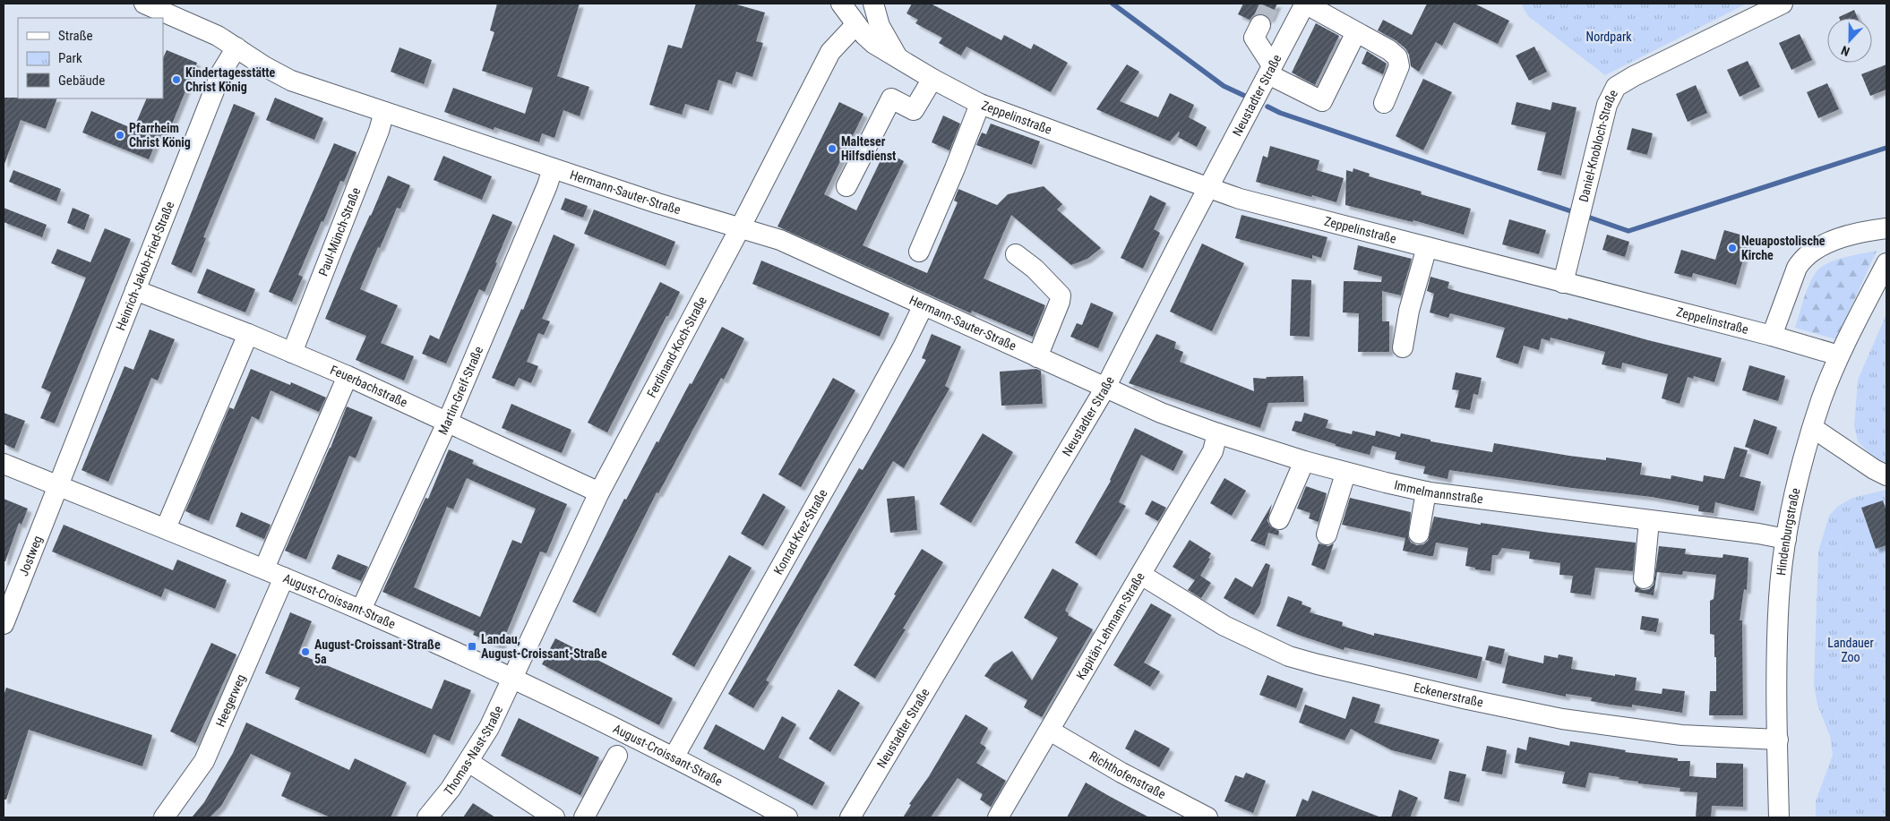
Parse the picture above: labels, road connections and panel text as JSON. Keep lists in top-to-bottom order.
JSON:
{
  "streets": {
    "street": [
      "Neustadter Straße",
      "Zeppelinstraße",
      "Daniel-Knobloch-Straße",
      "Hermann-Sauter-Straße",
      "Paul-Münch-Straße",
      "Heinrich-Jakob-Fried-Straße",
      "Ferdinand-Koch-Straße",
      "Feuerbachstraße",
      "Martin-Greif-Straße",
      "Immelmannstraße",
      "Hindenburgstraße",
      "Konrad-Krez-Straße",
      "Jostweg",
      "August-Croissant-Straße",
      "Kapitän-Lehmann-Straße",
      "Eckenerstraße",
      "Heegerweg",
      "Thomas-Nast-Straße",
      "Richthofenstraße"
    ]
  },
  "crossings": [
    ["Neustadter Straße", "Zeppelinstraße"],
    ["Neustadter Straße", "Hermann-Sauter-Straße"],
    ["Neustadter Straße", "Immelmannstraße"],
    ["Zeppelinstraße", "Daniel-Knobloch-Straße"],
    ["Zeppelinstraße", "Ferdinand-Koch-Straße"],
    ["Zeppelinstraße", "Hindenburgstraße"],
    ["Hermann-Sauter-Straße", "Paul-Münch-Straße"],
    ["Hermann-Sauter-Straße", "Heinrich-Jakob-Fried-Straße"],
    ["Hermann-Sauter-Straße", "Ferdinand-Koch-Straße"],
    ["Hermann-Sauter-Straße", "Martin-Greif-Straße"],
    ["Hermann-Sauter-Straße", "Immelmannstraße"],
    ["Hermann-Sauter-Straße", "Konrad-Krez-Straße"],
    ["Paul-Münch-Straße", "Feuerbachstraße"],
    ["Heinrich-Jakob-Fried-Straße", "Feuerbachstraße"],
    ["Heinrich-Jakob-Fried-Straße", "Jostweg"],
    ["Heinrich-Jakob-Fried-Straße", "August-Croissant-Straße"],
    ["Ferdinand-Koch-Straße", "Feuerbachstraße"],
    ["Ferdinand-Koch-Straße", "August-Croissant-Straße"],
    ["Ferdinand-Koch-Straße", "Thomas-Nast-Straße"],
    ["Feuerbachstraße", "Martin-Greif-Straße"],
    ["Martin-Greif-Straße", "August-Croissant-Straße"],
    ["Immelmannstraße", "Hindenburgstraße"],
    ["Immelmannstraße", "Kapitän-Lehmann-Straße"],
    ["Hindenburgstraße", "Eckenerstraße"],
    ["Konrad-Krez-Straße", "August-Croissant-Straße"],
    ["Jostweg", "August-Croissant-Straße"],
    ["August-Croissant-Straße", "Heegerweg"],
    ["August-Croissant-Straße", "Thomas-Nast-Straße"],
    ["Kapitän-Lehmann-Straße", "Eckenerstraße"],
    ["Kapitän-Lehmann-Straße", "Richthofenstraße"]
  ],
  "parks": ["Nordpark", "Landauer Zoo"],
  "places": {
    "other": [
      "Kindertagesstätte Christ König",
      "Pfarrheim Christ König",
      "Malteser Hilfsdienst",
      "Neuapostolische Kirche",
      "August-Croissant-Straße 5a"
    ],
    "transit": ["Landau, August-Croissant-Straße"]
  },
  "legend": ["Straße", "Park", "Gebäude"],
  "north": "bottom"
}
